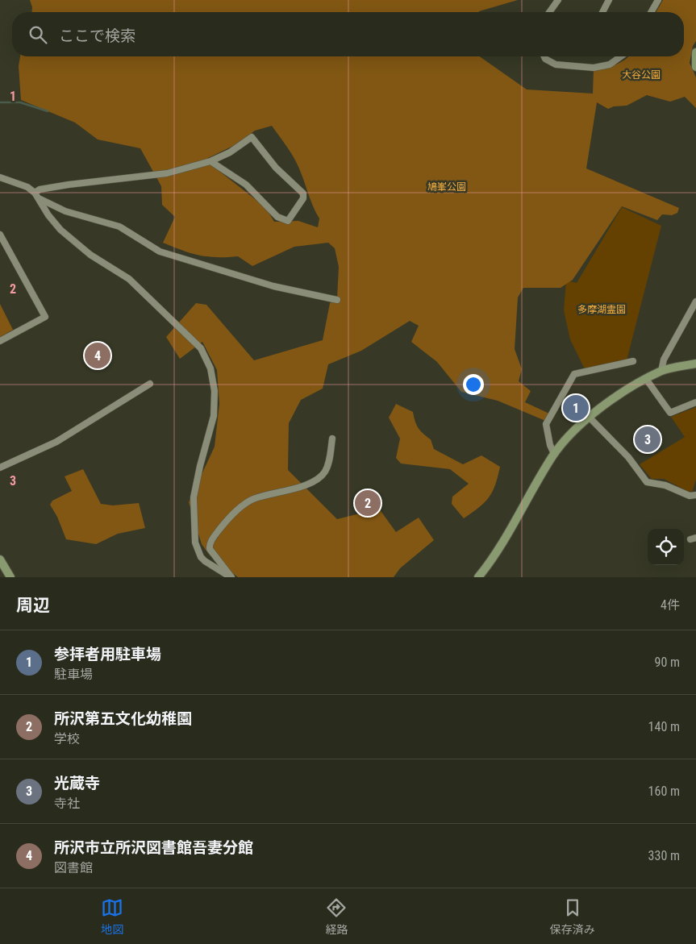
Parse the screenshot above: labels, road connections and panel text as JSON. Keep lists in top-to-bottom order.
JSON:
{
  "parks": ["大谷公園", "鳩峯公園", "多摩湖霊園"],
  "page": {
    "search": "ここで検索",
    "pins": [
      "4",
      "1",
      "3",
      "2"
    ],
    "heading": ["周辺", "4件"],
    "list": [
      {
        "mark": "1",
        "name": "参拝者用駐車場",
        "note": "駐車場",
        "value": "90 m"
      },
      {
        "mark": "2",
        "name": "所沢第五文化幼稚園",
        "note": "学校",
        "value": "140 m"
      },
      {
        "mark": "3",
        "name": "光蔵寺",
        "note": "寺社",
        "value": "160 m"
      },
      {
        "mark": "4",
        "name": "所沢市立所沢図書館吾妻分館",
        "note": "図書館",
        "value": "330 m"
      }
    ],
    "nav": ["地図", "経路", "保存済み"]
  },
  "grid": {
    "rows": ["1", "2", "3"]
  }
}
